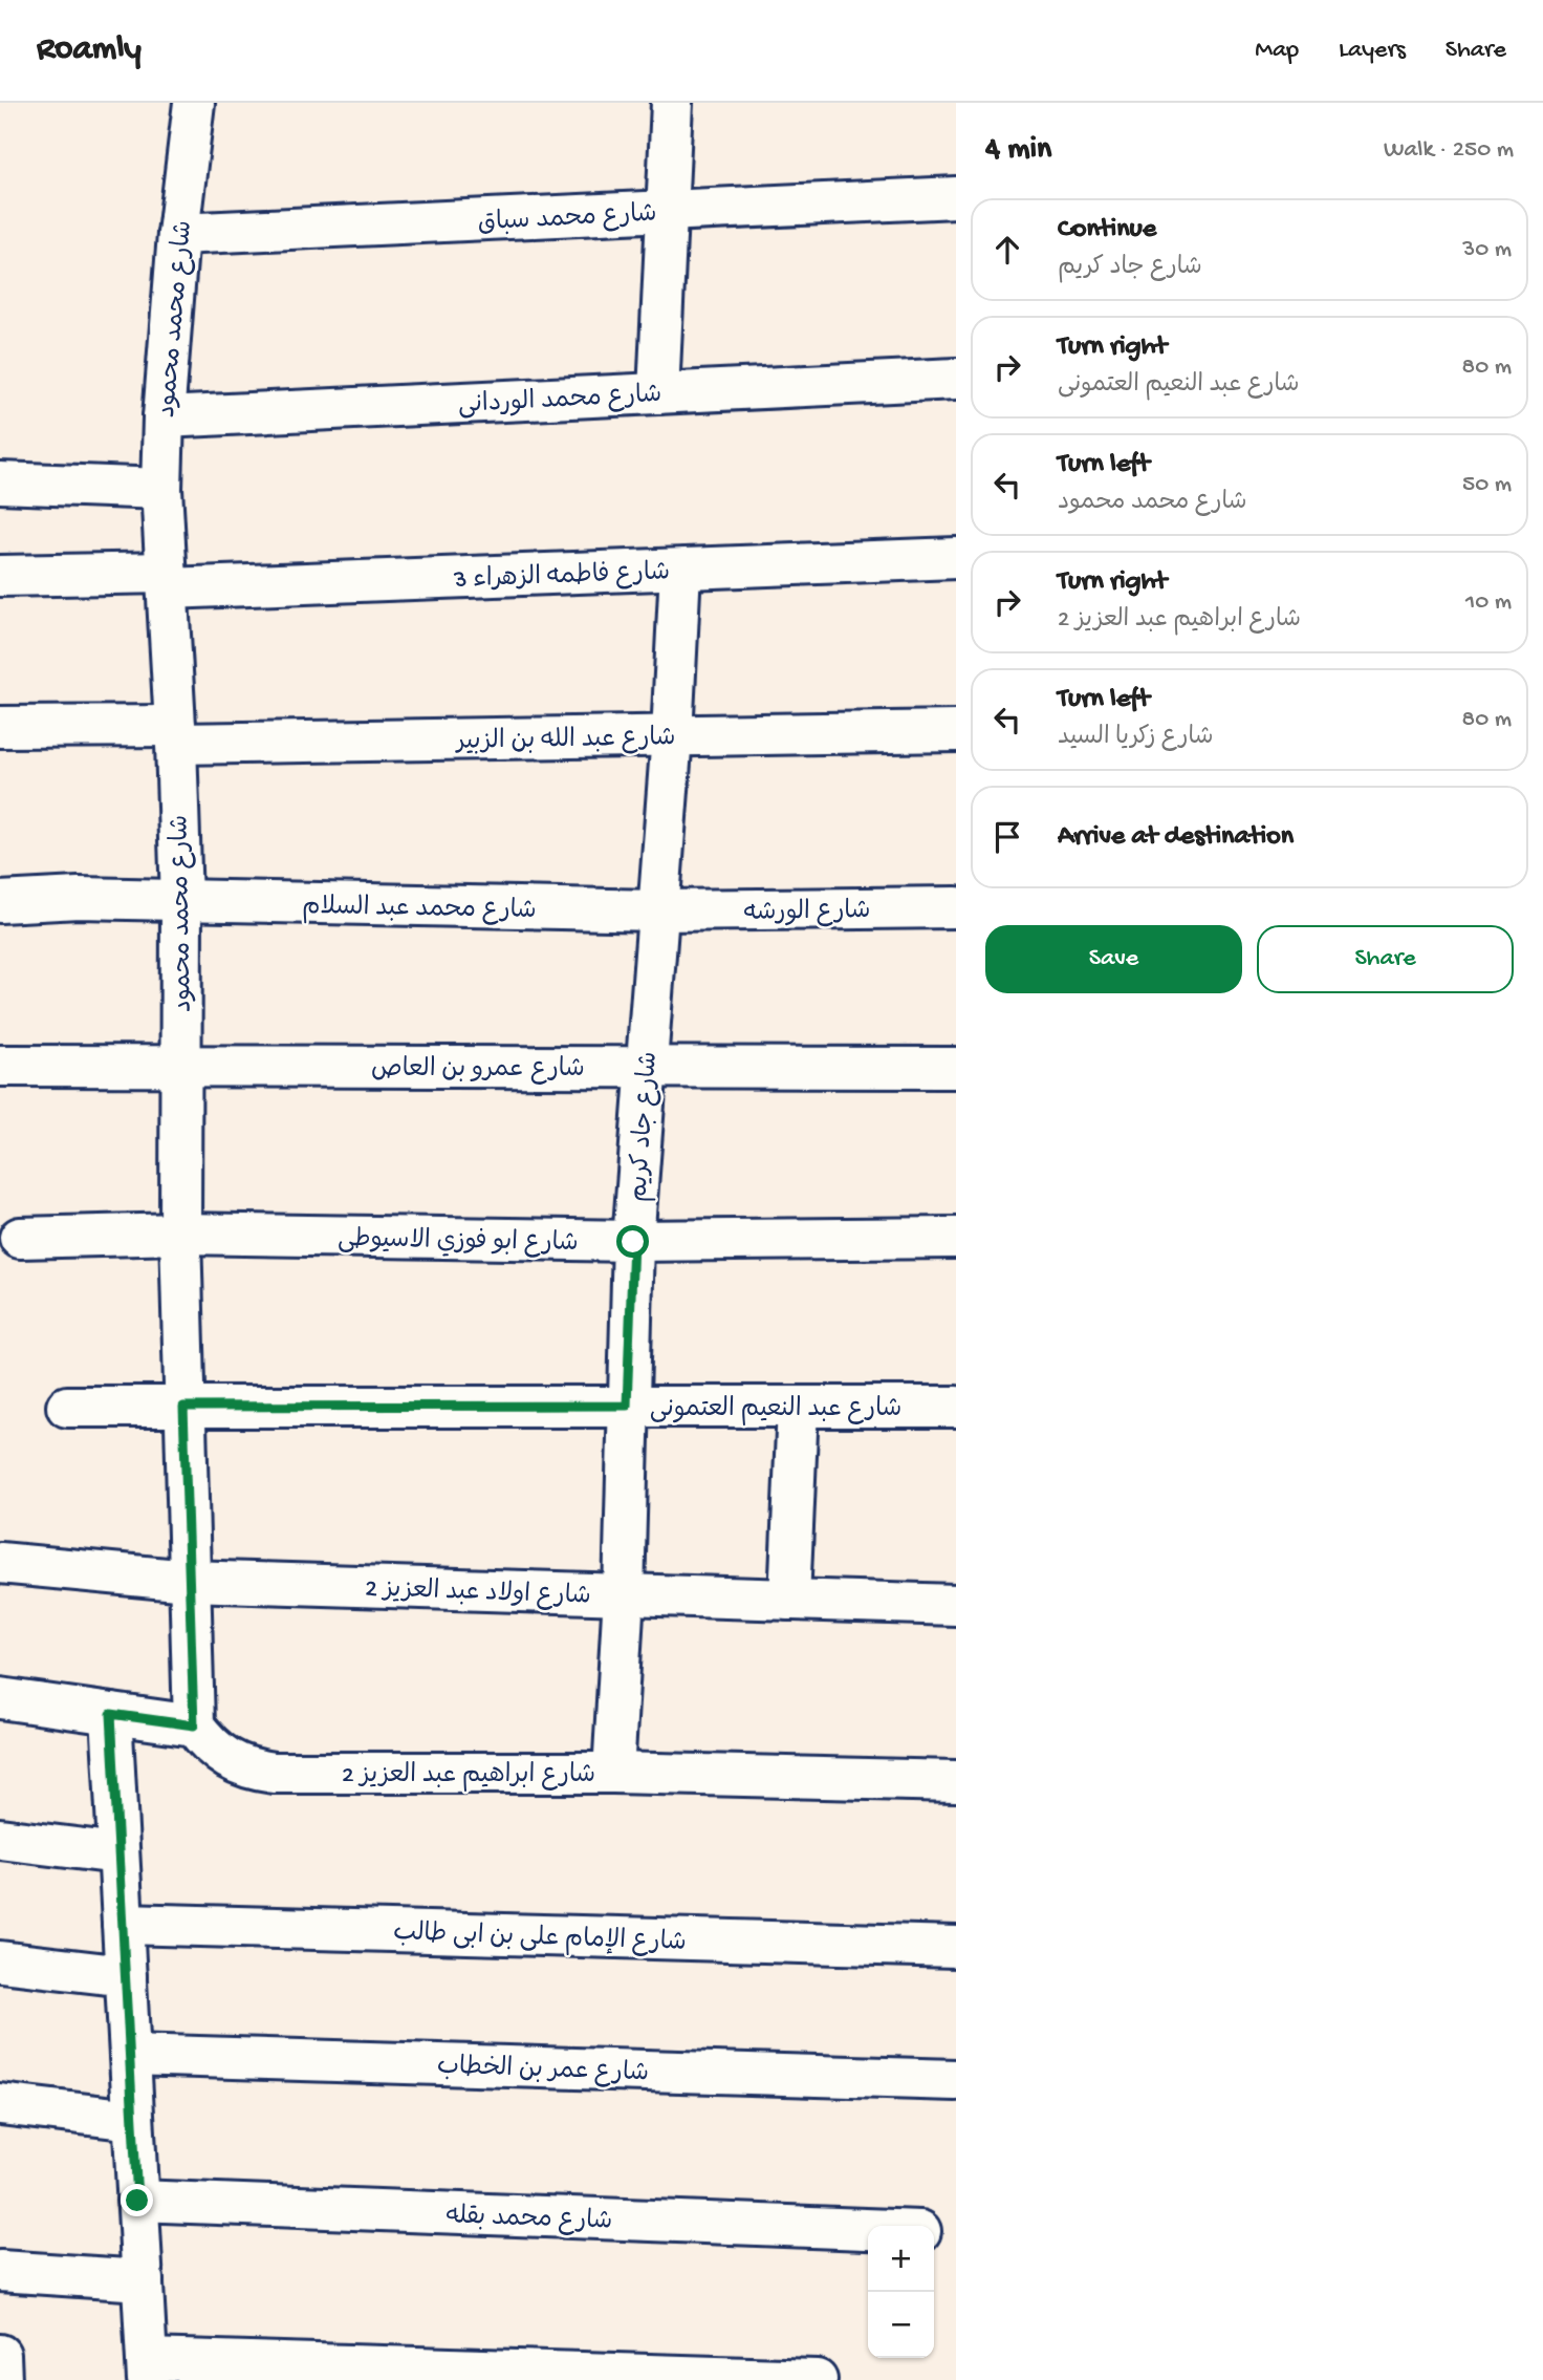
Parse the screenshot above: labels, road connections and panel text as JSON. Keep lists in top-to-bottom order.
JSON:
{
  "streets": {
    "street": [
      "شارع محمد سباق",
      "شارع محمد محمود",
      "شارع محمد الوردانى",
      "شارع فاطمه الزهراء 3",
      "شارع عبد الله بن الزبير",
      "شارع محمد عبد السلام",
      "شارع الورشه",
      "شارع عمرو بن العاص",
      "شارع جاد كريم",
      "شارع ابو فوزي الاسيوطى",
      "شارع عبد النعيم العتمونى",
      "شارع اولاد عبد العزيز 2",
      "شارع ابراهيم عبد العزيز 2",
      "شارع الإمام على بن ابى طالب",
      "شارع عمر بن الخطاب",
      "شارع محمد بقله"
    ]
  },
  "crossings": [
    ["شارع محمد سباق", "شارع محمد محمود"],
    ["شارع محمد محمود", "شارع محمد الوردانى"],
    ["شارع محمد محمود", "شارع فاطمه الزهراء 3"],
    ["شارع محمد محمود", "شارع عبد الله بن الزبير"],
    ["شارع محمد محمود", "شارع محمد عبد السلام"],
    ["شارع محمد محمود", "شارع عمرو بن العاص"],
    ["شارع محمد محمود", "شارع ابو فوزي الاسيوطى"],
    ["شارع محمد محمود", "شارع عبد النعيم العتمونى"],
    ["شارع محمد محمود", "شارع اولاد عبد العزيز 2"],
    ["شارع محمد محمود", "شارع ابراهيم عبد العزيز 2"],
    ["شارع فاطمه الزهراء 3", "شارع جاد كريم"],
    ["شارع عبد الله بن الزبير", "شارع جاد كريم"],
    ["شارع محمد عبد السلام", "شارع الورشه"],
    ["شارع محمد عبد السلام", "شارع جاد كريم"],
    ["شارع الورشه", "شارع جاد كريم"],
    ["شارع عمرو بن العاص", "شارع جاد كريم"],
    ["شارع جاد كريم", "شارع ابو فوزي الاسيوطى"],
    ["شارع جاد كريم", "شارع عبد النعيم العتمونى"],
    ["شارع جاد كريم", "شارع اولاد عبد العزيز 2"],
    ["شارع جاد كريم", "شارع ابراهيم عبد العزيز 2"]
  ],
  "page": {
    "header": "Roamly",
    "nav": ["Map", "Layers", "Share"],
    "heading": ["4 min", "Walk · 250 m"],
    "list": [
      ["Continue", "شارع جاد كريم", "30 m"],
      ["Turn right", "شارع عبد النعيم العتمونى", "80 m"],
      ["Turn left", "شارع محمد محمود", "50 m"],
      ["Turn right", "شارع ابراهيم عبد العزيز 2", "10 m"],
      ["Turn left", "شارع زكريا السيد", "80 m"],
      "Arrive at destination"
    ],
    "buttons": ["Save", "Share"],
    "map_buttons": ["+", "−"]
  }
}
